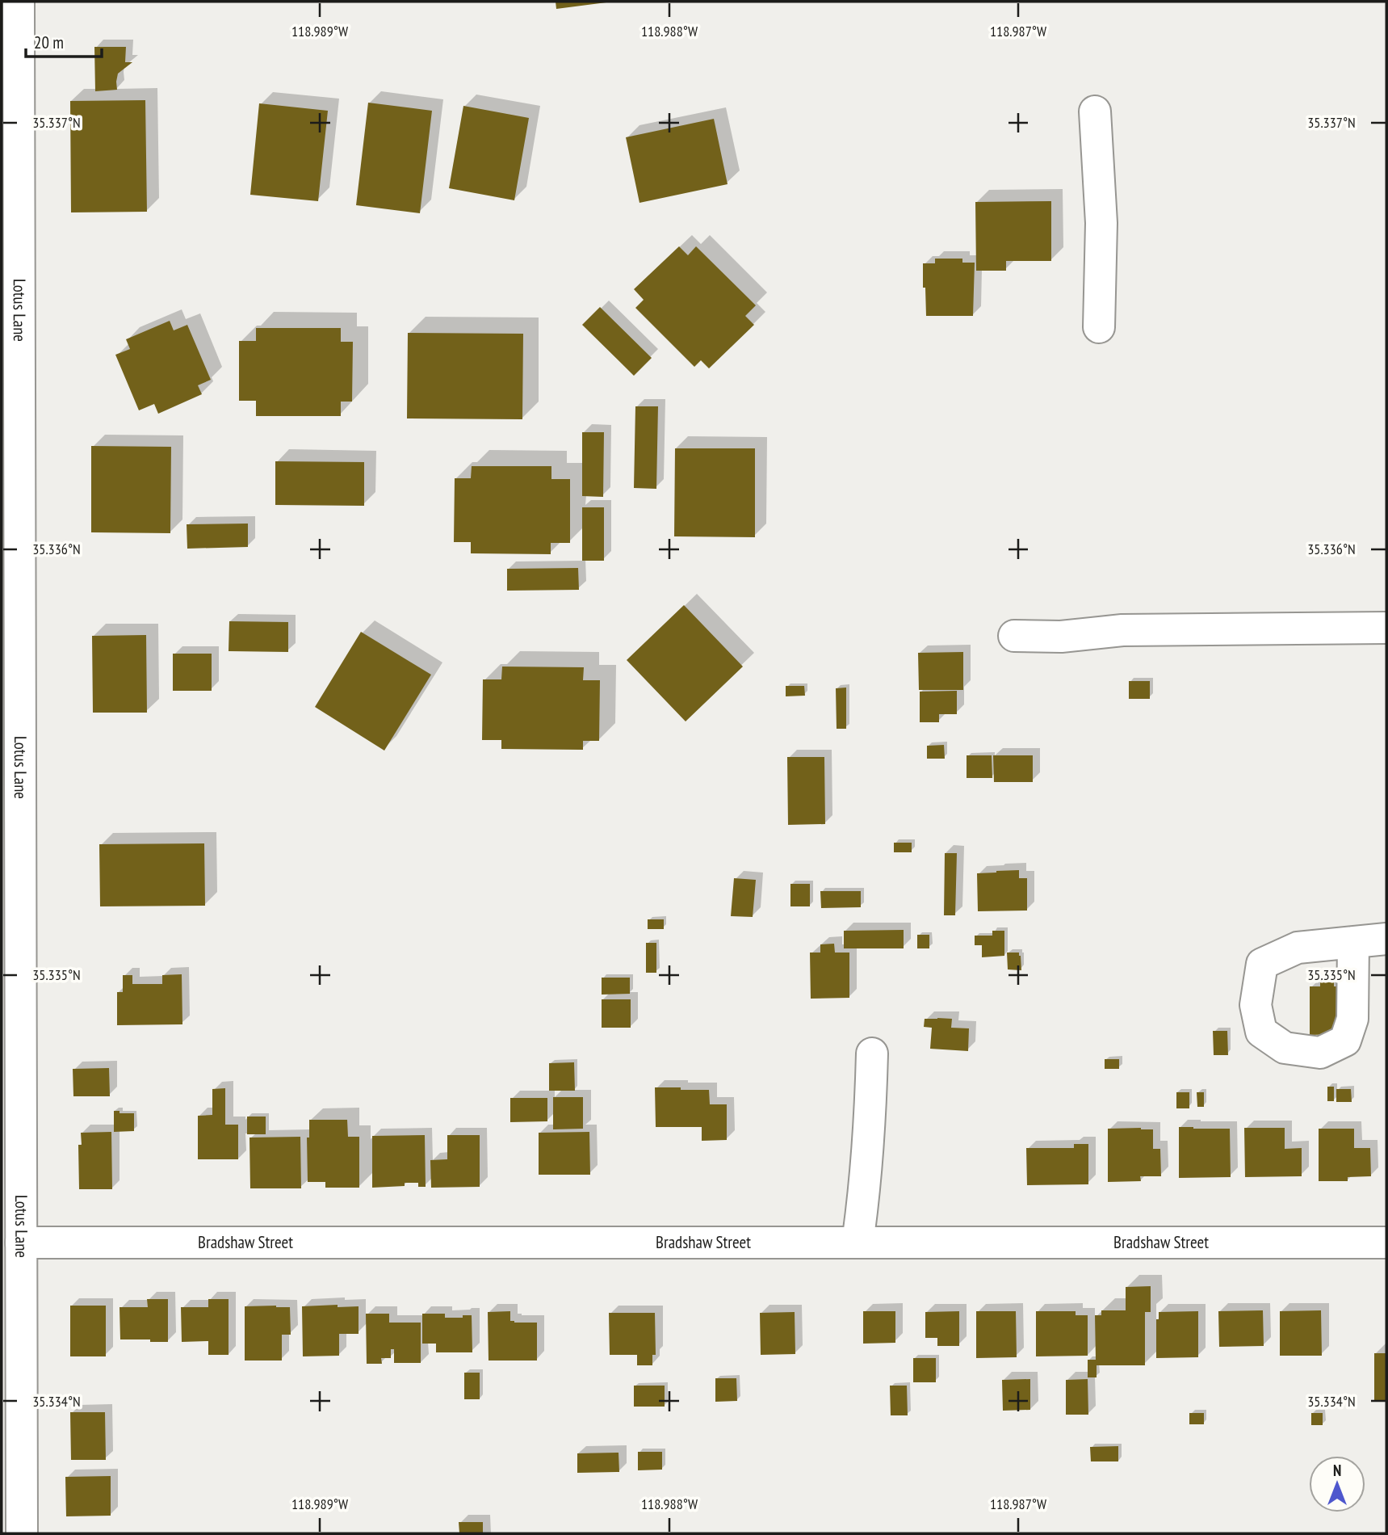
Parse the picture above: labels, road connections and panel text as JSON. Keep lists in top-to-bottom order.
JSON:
{
  "streets": {
    "street": ["Lotus Lane", "Bradshaw Street"]
  },
  "crossings": [
    ["Lotus Lane", "Bradshaw Street"]
  ],
  "scale_bar": "20 m",
  "north": "top",
  "coordinates": [
    "118.989°W",
    "118.988°W",
    "118.987°W",
    "35.337°N",
    "35.336°N",
    "35.335°N",
    "35.334°N"
  ]
}
